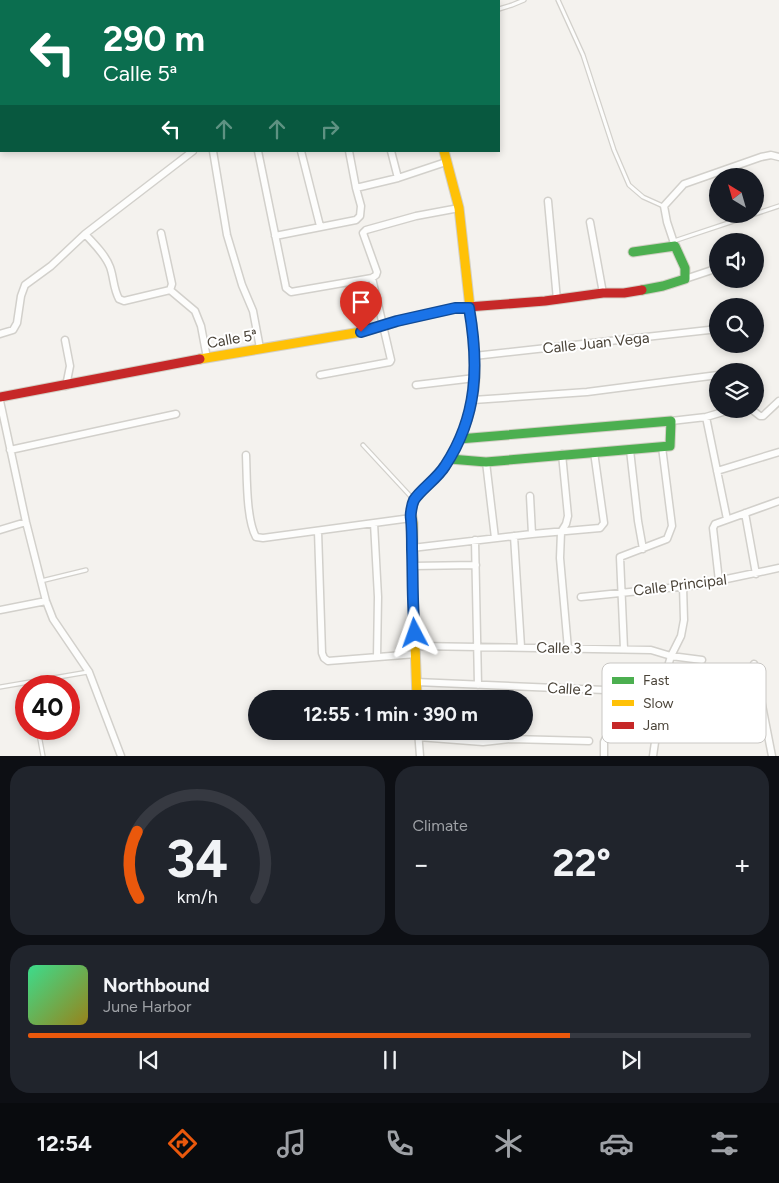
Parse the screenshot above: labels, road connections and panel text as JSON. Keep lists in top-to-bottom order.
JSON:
{
  "streets": {
    "street": [
      "Calle 5ª",
      "Calle Juan Vega",
      "Calle Principal",
      "Calle 3",
      "Calle 2"
    ]
  },
  "legend": ["Fast", "Slow", "Jam"],
  "north": "top left",
  "page": {
    "turn": ["290 m", "Calle 5ª"],
    "limit": "40",
    "trip": "12:55 · 1 min · 390 m",
    "tile": "Climate",
    "heat": ["−", "22°", "+"],
    "song": ["Northbound", "June Harbor"],
    "tabs": "12:54",
    "gauge": ["34", "km/h"]
  }
}
